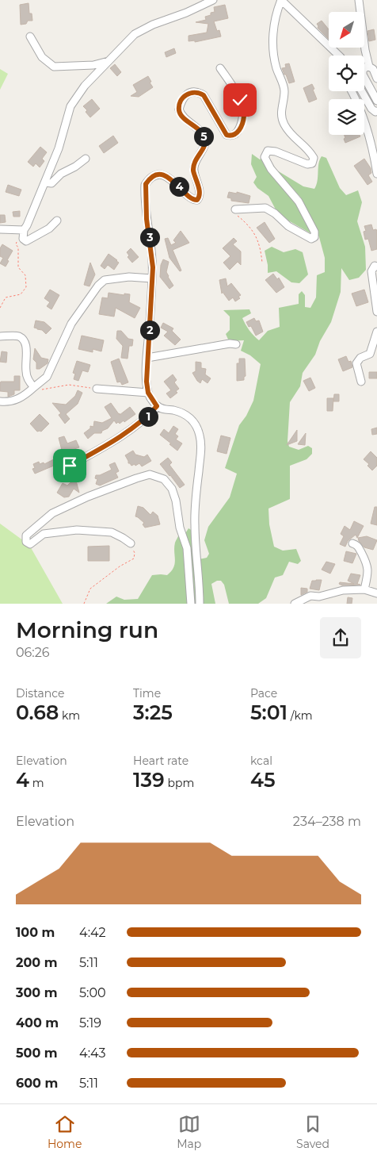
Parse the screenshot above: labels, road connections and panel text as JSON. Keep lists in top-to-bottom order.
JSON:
{
  "north": "bottom left",
  "page": {
    "pins": [
      "5",
      "4",
      "3",
      "2",
      "1"
    ],
    "heading": ["Morning run", "06:26"],
    "stats": [
      ["Distance", "0.68 km"],
      ["Time", "3:25"],
      ["Pace", "5:01 /km"],
      ["Elevation", "4 m"],
      ["Heart rate", "139 bpm"],
      ["kcal", "45"]
    ],
    "chart": ["Elevation", "234–238 m"],
    "list": [
      {
        "name": "100 m",
        "note": "4:42"
      },
      {
        "name": "200 m",
        "note": "5:11"
      },
      {
        "name": "300 m",
        "note": "5:00"
      },
      {
        "name": "400 m",
        "note": "5:19"
      },
      {
        "name": "500 m",
        "note": "4:43"
      },
      {
        "name": "600 m",
        "note": "5:11"
      }
    ],
    "tabs": ["Home", "Map", "Saved"]
  }
}
